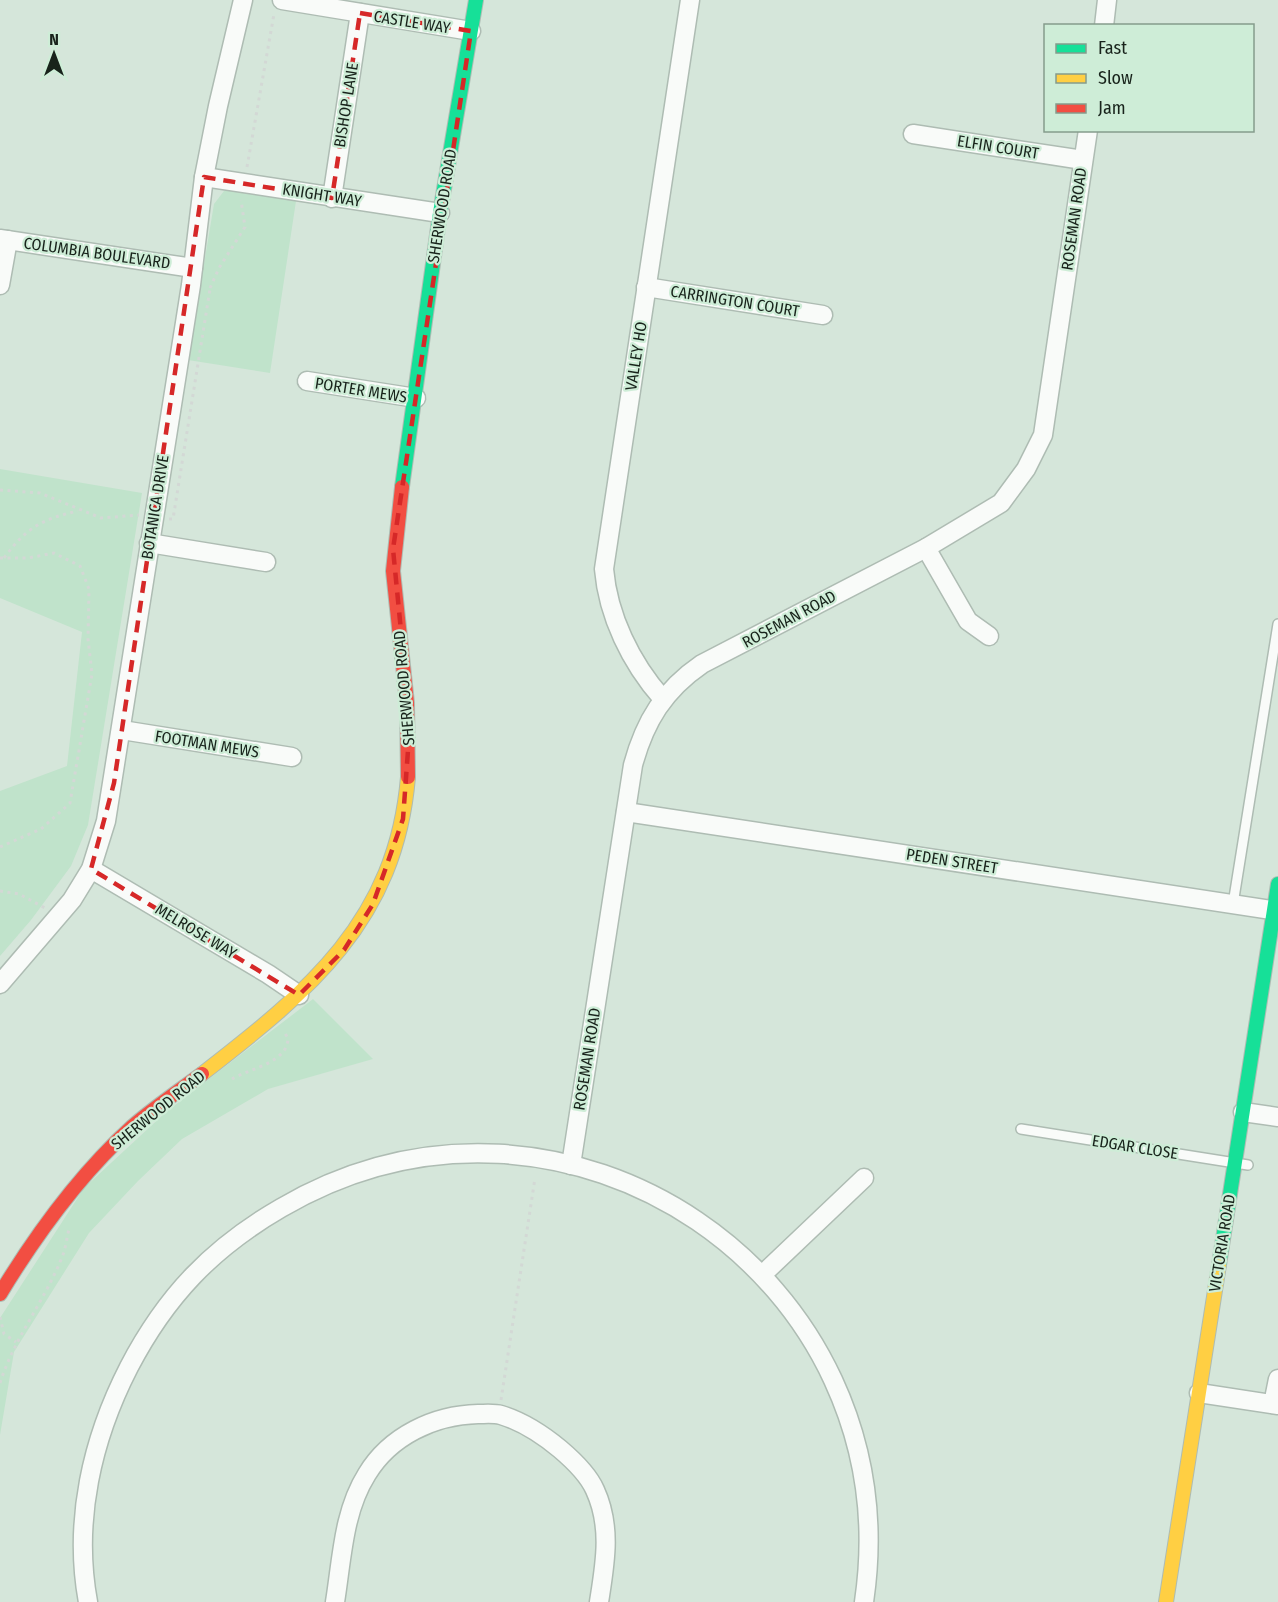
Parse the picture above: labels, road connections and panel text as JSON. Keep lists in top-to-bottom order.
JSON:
{
  "streets": {
    "street": [
      "CASTLE WAY",
      "BISHOP LANE",
      "ELFIN COURT",
      "KNIGHT WAY",
      "SHERWOOD ROAD",
      "ROSEMAN ROAD",
      "COLUMBIA BOULEVARD",
      "CARRINGTON COURT",
      "VALLEY HO",
      "PORTER MEWS",
      "BOTANICA DRIVE",
      "FOOTMAN MEWS",
      "PEDEN STREET",
      "MELROSE WAY",
      "VICTORIA ROAD"
    ],
    "lane": ["EDGAR CLOSE"]
  },
  "crossings": [
    ["CASTLE WAY", "BISHOP LANE"],
    ["CASTLE WAY", "SHERWOOD ROAD"],
    ["BISHOP LANE", "KNIGHT WAY"],
    ["ELFIN COURT", "ROSEMAN ROAD"],
    ["KNIGHT WAY", "SHERWOOD ROAD"],
    ["KNIGHT WAY", "BOTANICA DRIVE"],
    ["SHERWOOD ROAD", "PORTER MEWS"],
    ["SHERWOOD ROAD", "MELROSE WAY"],
    ["ROSEMAN ROAD", "VALLEY HO"],
    ["ROSEMAN ROAD", "PEDEN STREET"],
    ["COLUMBIA BOULEVARD", "BOTANICA DRIVE"],
    ["CARRINGTON COURT", "VALLEY HO"],
    ["BOTANICA DRIVE", "FOOTMAN MEWS"],
    ["BOTANICA DRIVE", "MELROSE WAY"],
    ["PEDEN STREET", "VICTORIA ROAD"],
    ["EDGAR CLOSE", "VICTORIA ROAD"]
  ],
  "legend": ["Fast", "Slow", "Jam"],
  "north": "top"
}
